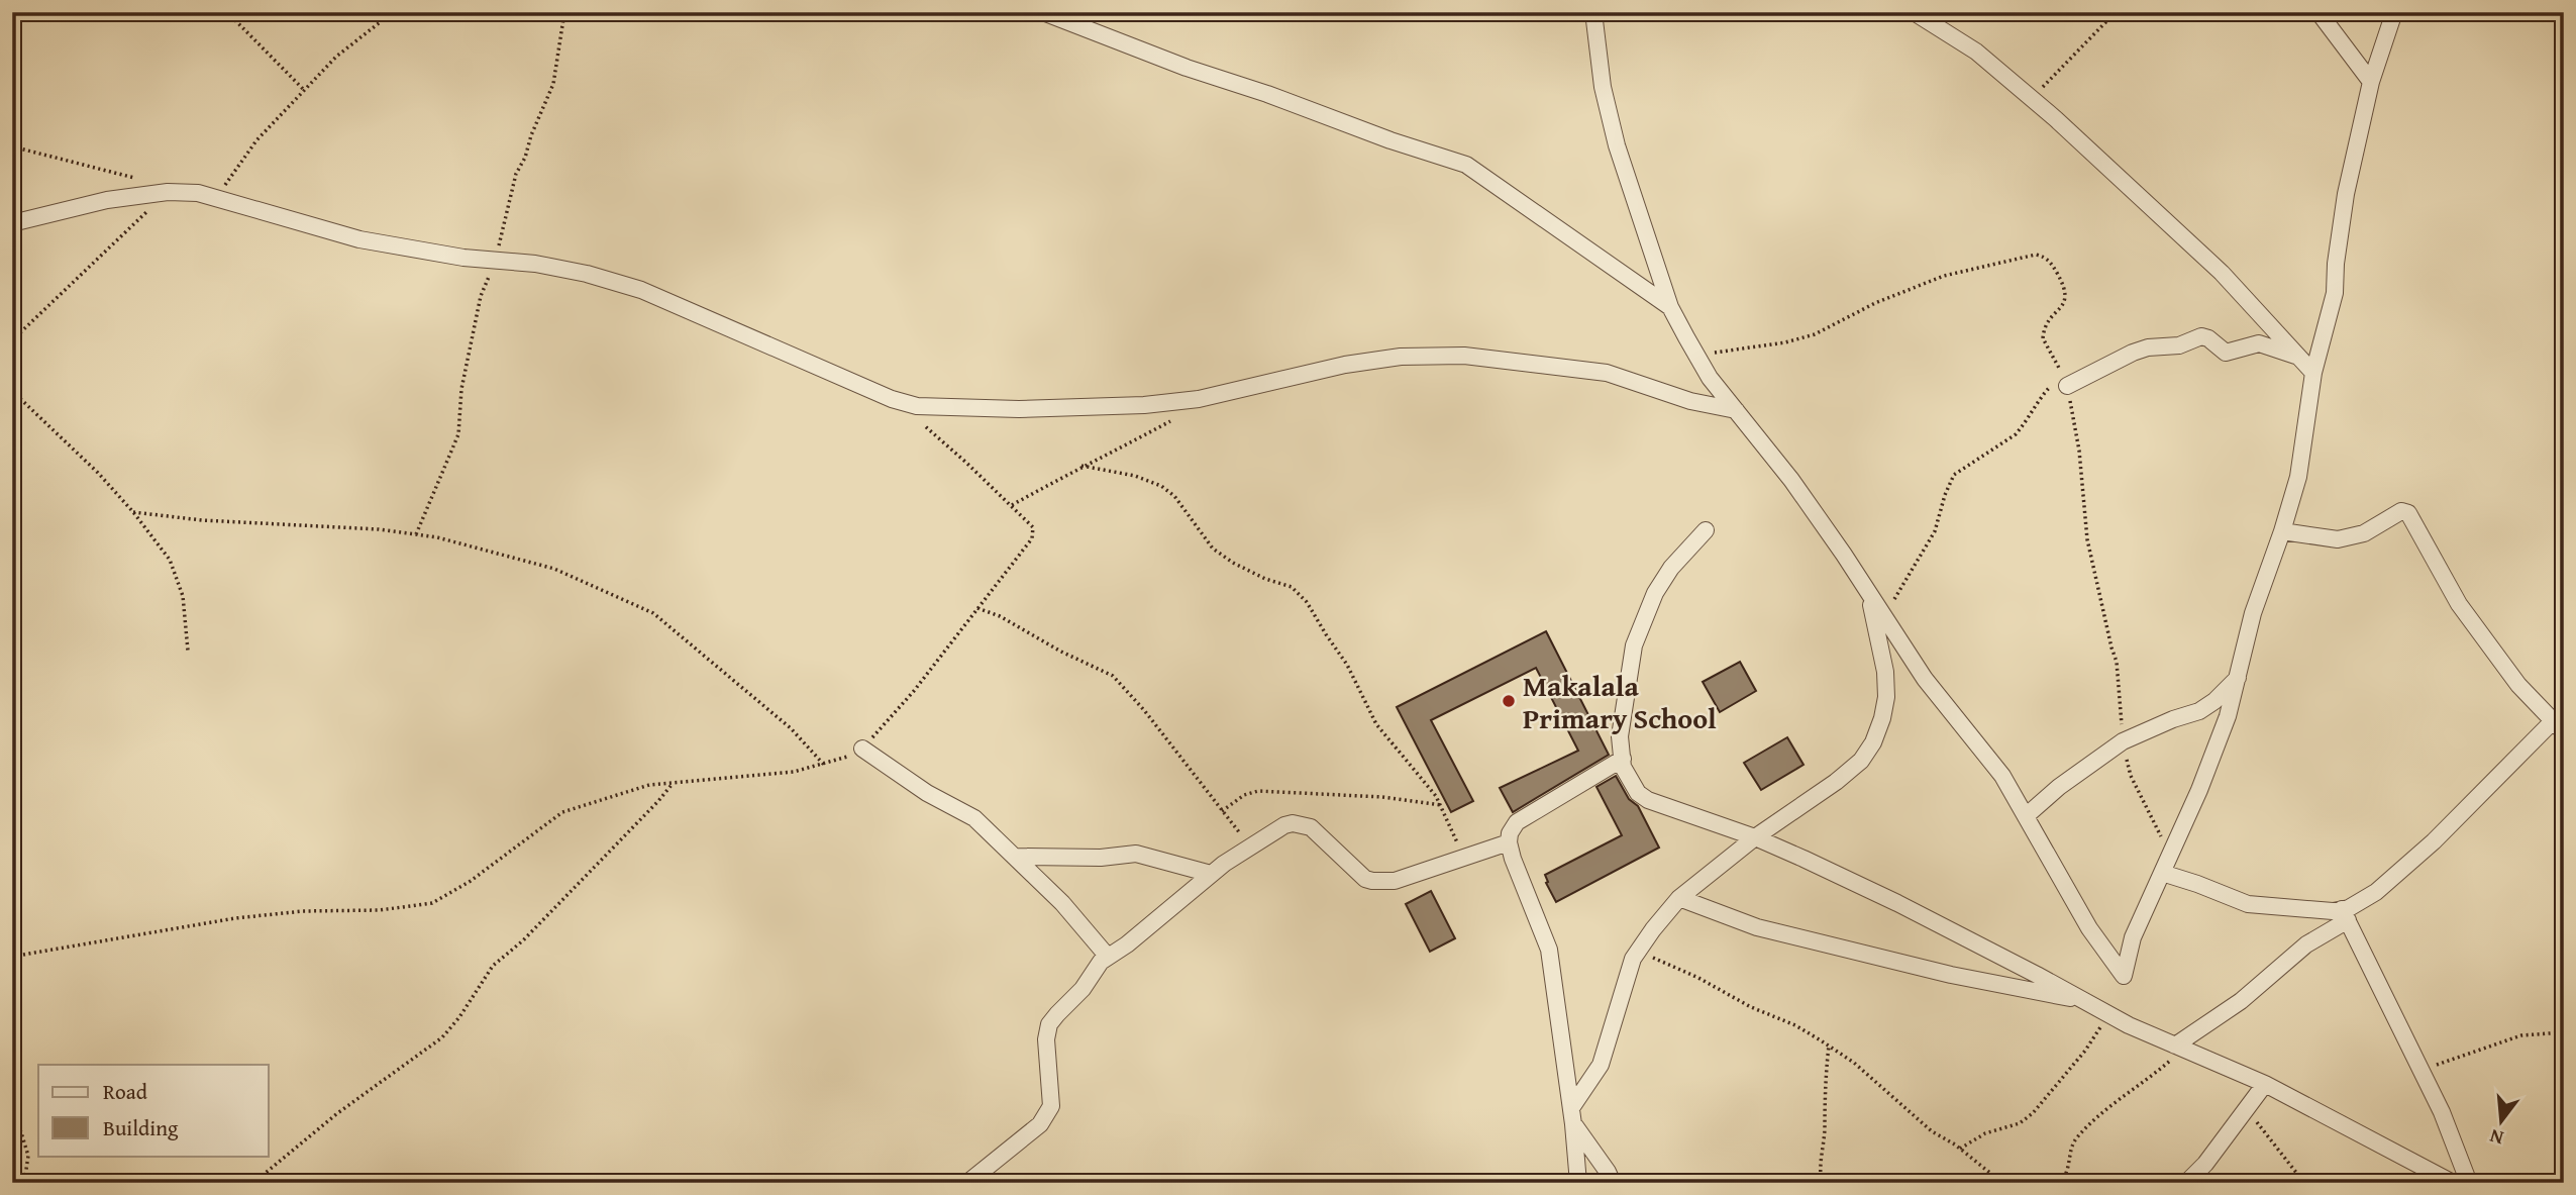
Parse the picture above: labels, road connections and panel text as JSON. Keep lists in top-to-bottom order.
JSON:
{
  "places": ["Makalala Primary School"],
  "legend": ["Road", "Building"],
  "north": "bottom"
}
